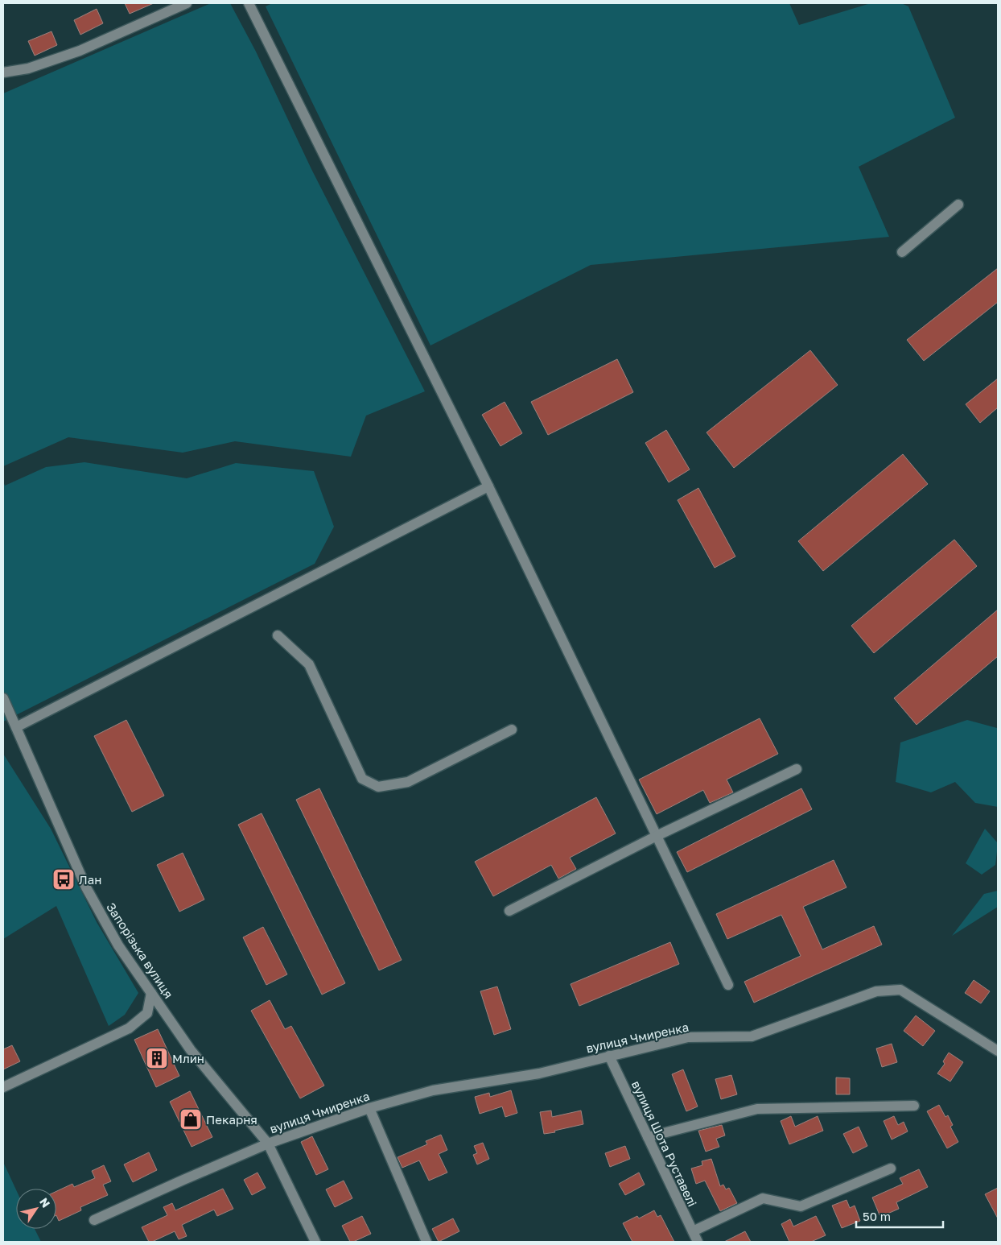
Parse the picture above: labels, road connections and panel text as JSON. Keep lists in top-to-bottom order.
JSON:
{
  "streets": {
    "street": ["Запорізька вулиця", "вулиця Чмиренка", "вулиця Шота Руставелі"]
  },
  "crossings": [
    ["Запорізька вулиця", "вулиця Чмиренка"],
    ["вулиця Чмиренка", "вулиця Шота Руставелі"]
  ],
  "places": {
    "bus stop": ["Лан"],
    "building": ["Млин"],
    "shop": ["Пекарня"]
  },
  "scale_bar": "50 m",
  "north": "top right"
}
